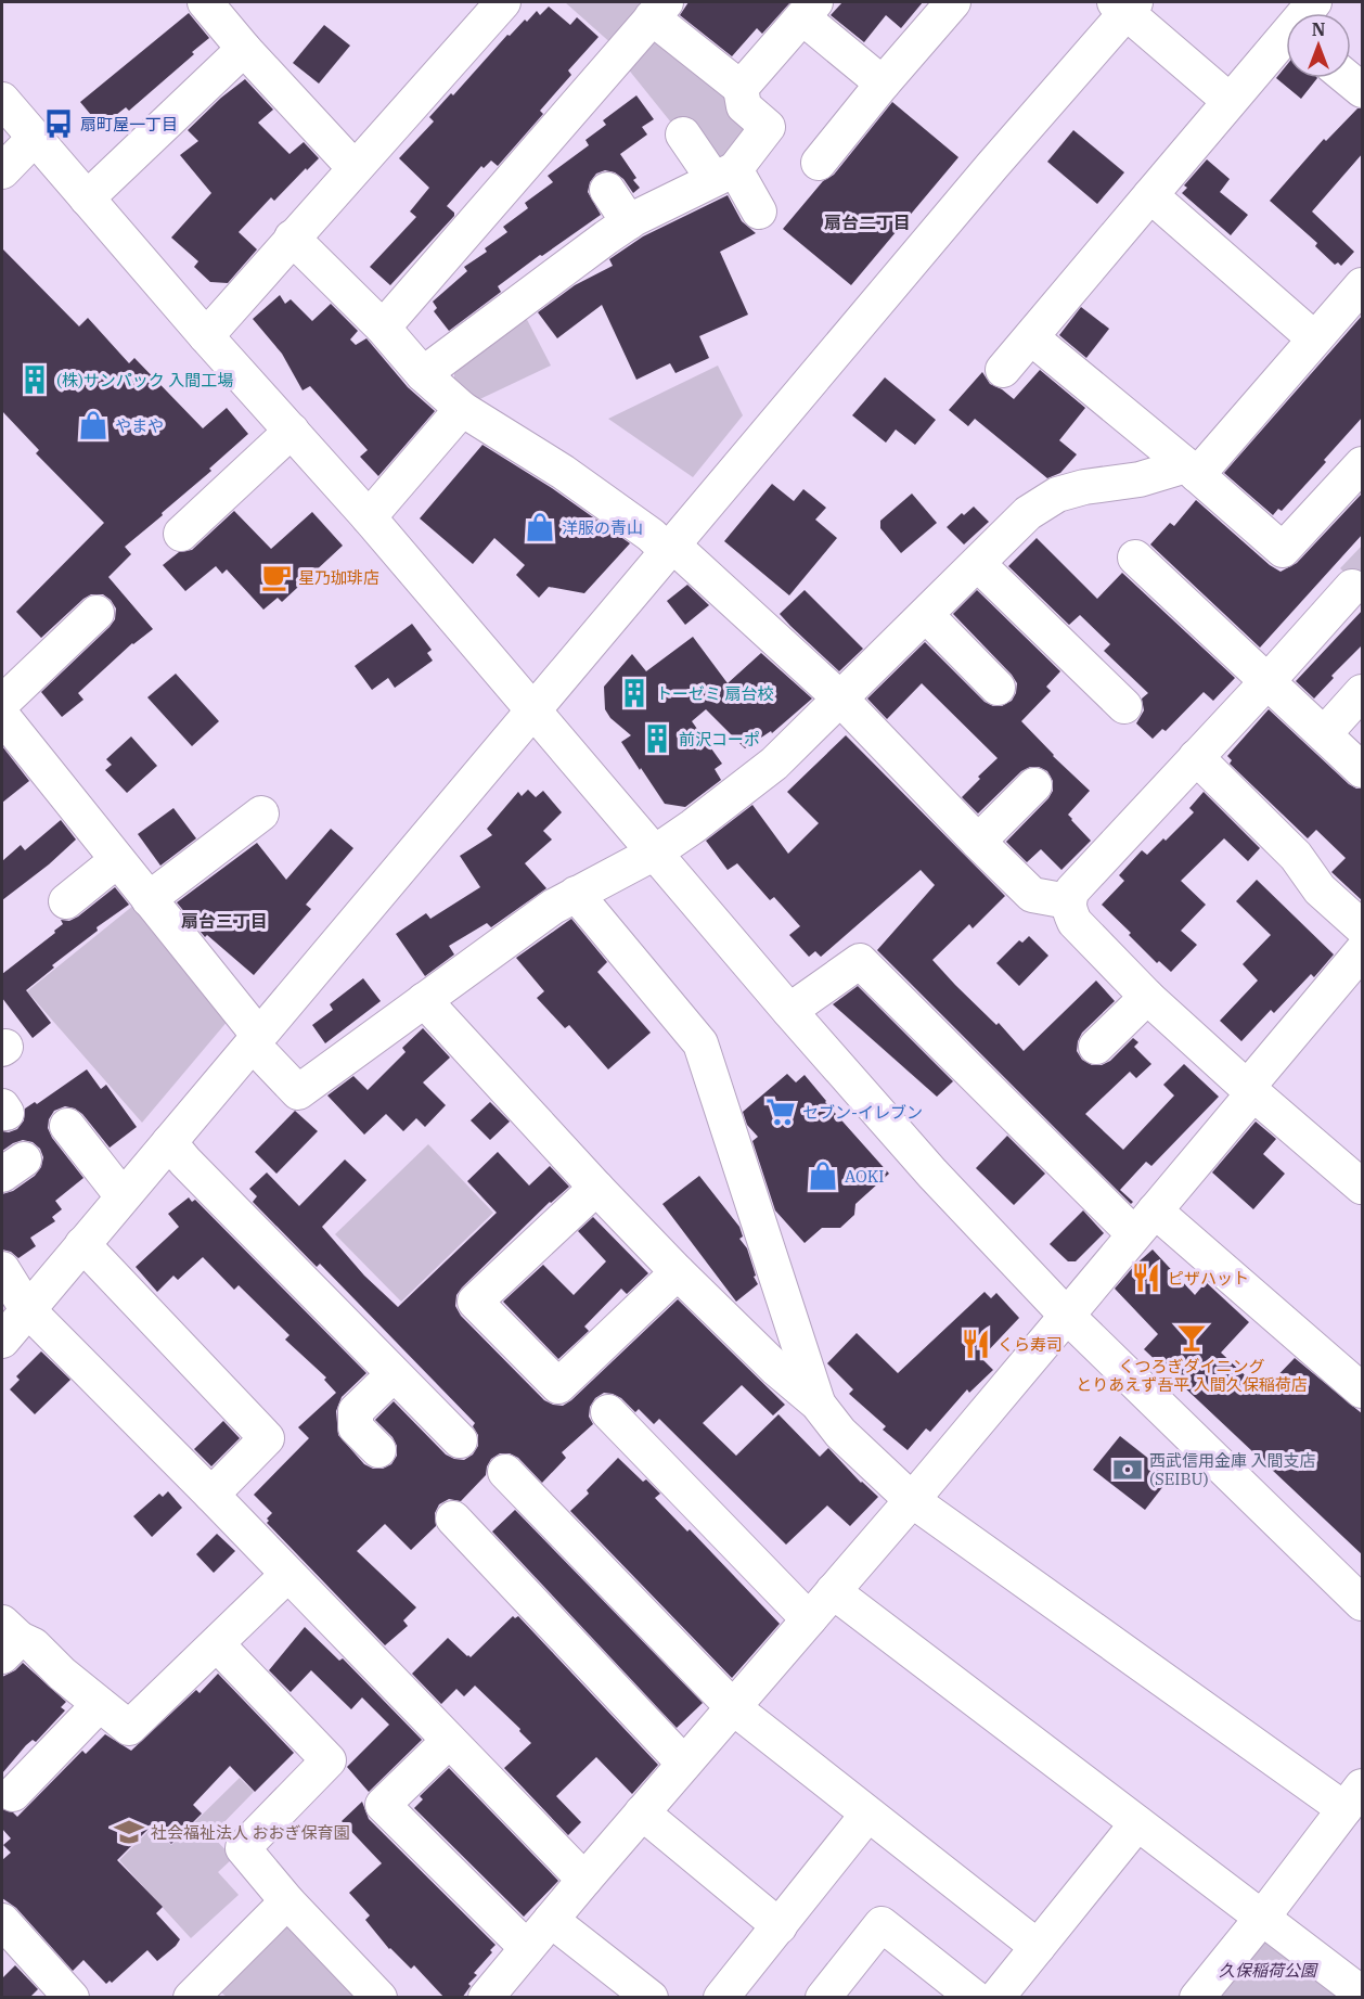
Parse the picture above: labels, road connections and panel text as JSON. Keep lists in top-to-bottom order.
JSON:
{
  "districts": ["扇台二丁目", "扇台三丁目"],
  "parks": ["久保稲荷公園"],
  "places": {
    "bus stop": ["扇町屋一丁目"],
    "building": ["(株)サンパック 入間工場", "トーゼミ 扇台校", "前沢コーポ"],
    "shop": ["やまや", "洋服の青山", "AOKI"],
    "cafe": ["星乃珈琲店"],
    "supermarket": ["セブン-イレブン"],
    "restaurant": ["ピザハット", "くら寿司"],
    "bar": ["くつろぎダイニング とりあえず吾平 入間久保稲荷店"],
    "bank": ["西武信用金庫 入間支店 (SEIBU)"],
    "school or university": ["社会福祉法人 おおぎ保育園"]
  },
  "north": "top"
}
